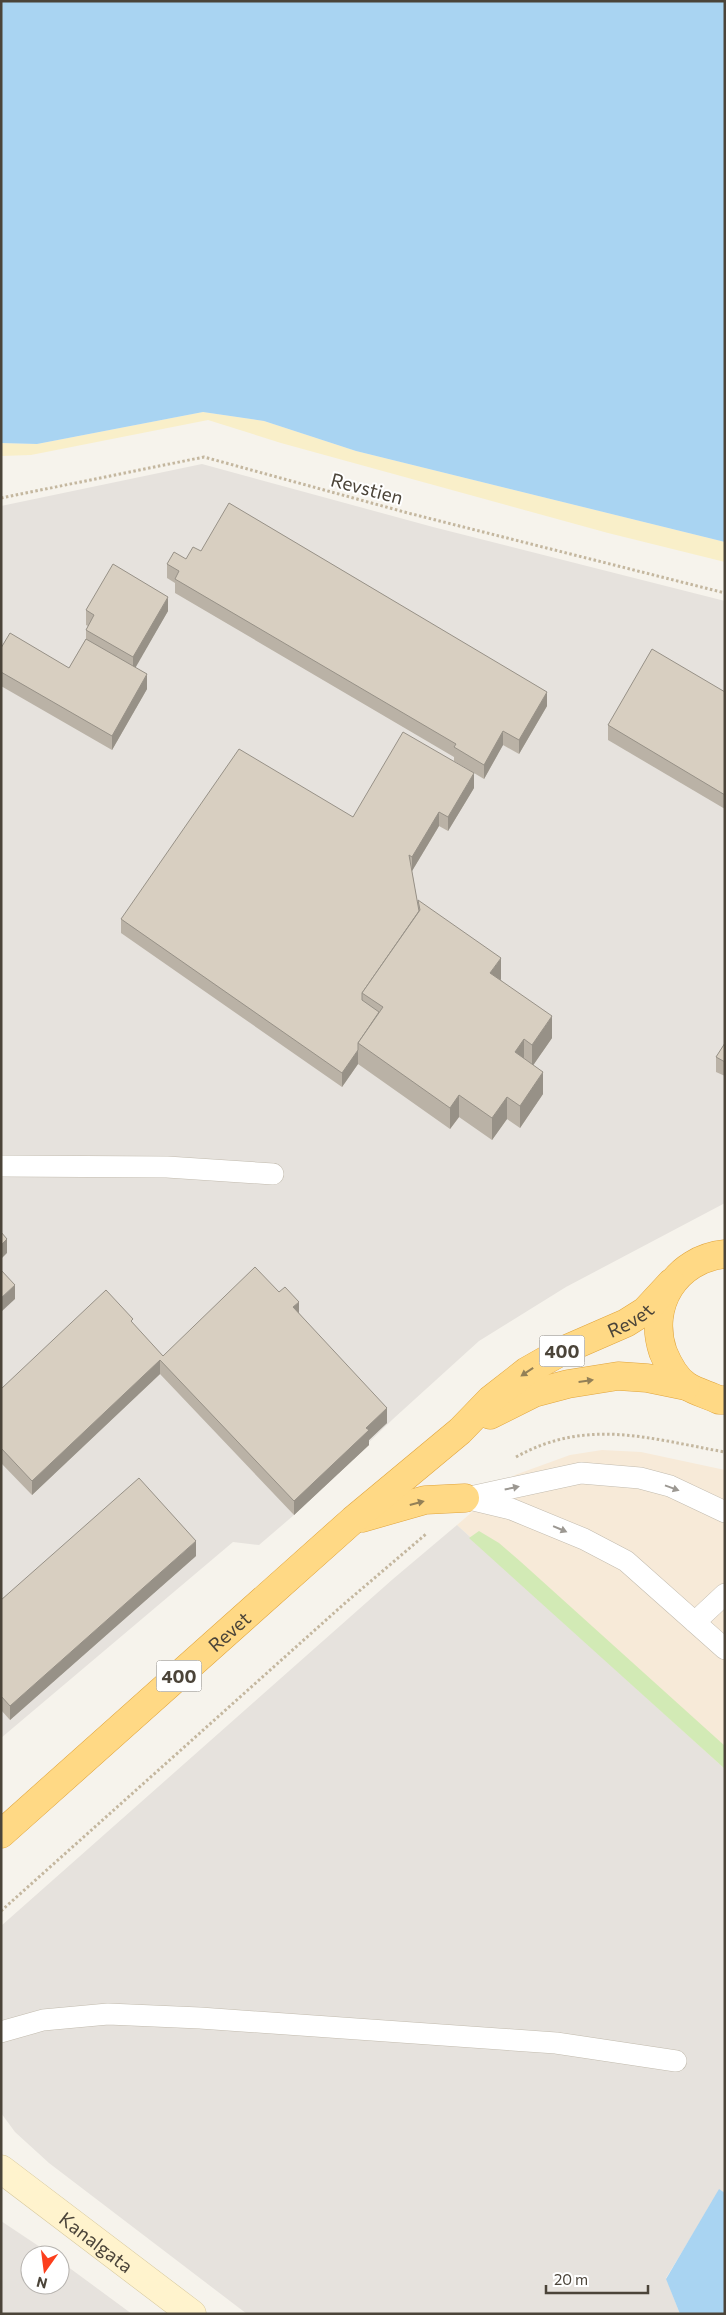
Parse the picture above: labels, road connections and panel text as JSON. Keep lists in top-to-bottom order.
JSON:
{
  "streets": {
    "highway": ["Revet", "400"],
    "main road": ["Kanalgata"],
    "path": ["Revstien"]
  },
  "crossings": [
    ["Revet", "400"]
  ],
  "scale_bar": "20 m",
  "north": "bottom"
}
